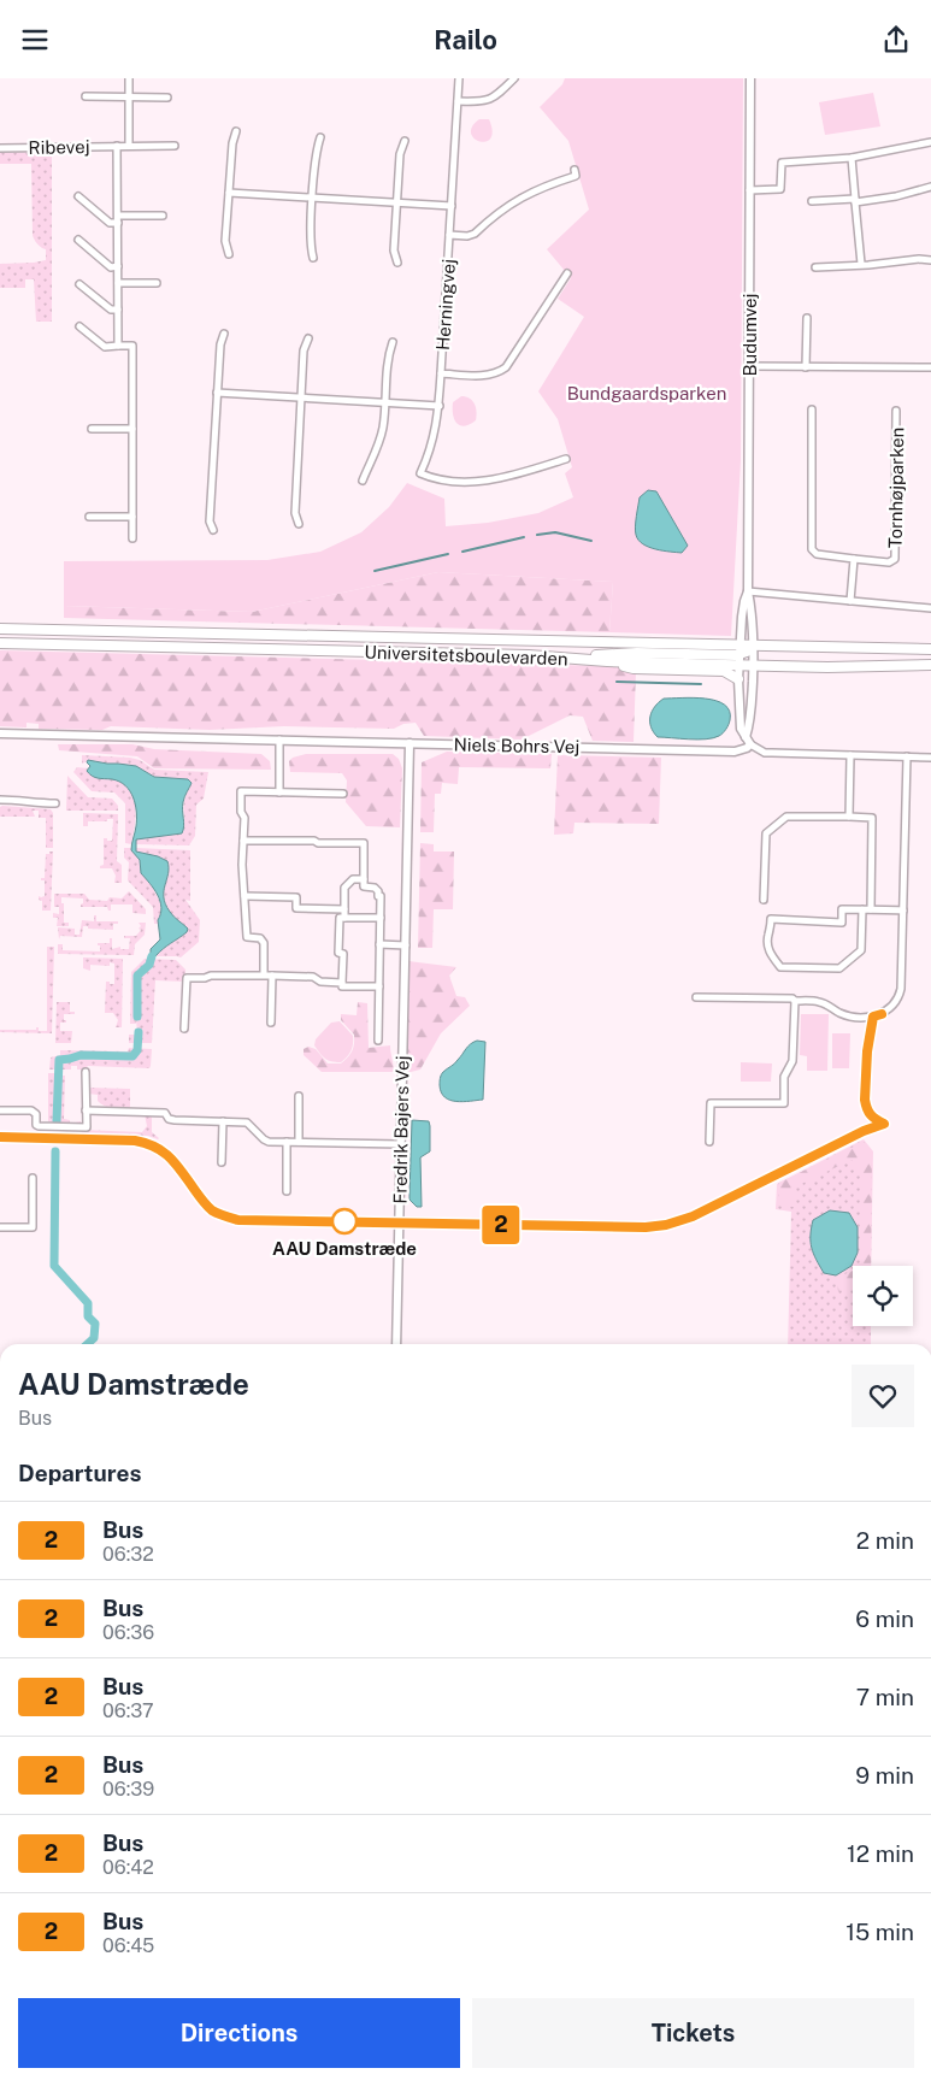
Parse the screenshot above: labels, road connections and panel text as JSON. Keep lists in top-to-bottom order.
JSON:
{
  "streets": {
    "main road": ["Universitetsboulevarden"],
    "street": [
      "Ribevej",
      "Herningvej",
      "Budumvej",
      "Tornhøjparken",
      "Niels Bohrs Vej",
      "Fredrik Bajers Vej"
    ]
  },
  "crossings": [
    ["Budumvej", "Universitetsboulevarden"],
    ["Niels Bohrs Vej", "Fredrik Bajers Vej"]
  ],
  "parks": ["Bundgaardsparken"],
  "places": ["AAU Damstræde"],
  "lines": ["bus line 2"],
  "page": {
    "header": "Railo",
    "on_map": "2",
    "heading": [
      ["AAU Damstræde", "Bus"],
      "Departures"
    ],
    "list": [
      {
        "mark": "2",
        "name": "Bus",
        "note": "06:32",
        "value": "2 min"
      },
      {
        "mark": "2",
        "name": "Bus",
        "note": "06:36",
        "value": "6 min"
      },
      {
        "mark": "2",
        "name": "Bus",
        "note": "06:37",
        "value": "7 min"
      },
      {
        "mark": "2",
        "name": "Bus",
        "note": "06:39",
        "value": "9 min"
      },
      {
        "mark": "2",
        "name": "Bus",
        "note": "06:42",
        "value": "12 min"
      },
      {
        "mark": "2",
        "name": "Bus",
        "note": "06:45",
        "value": "15 min"
      }
    ],
    "buttons": ["Directions", "Tickets"]
  }
}
